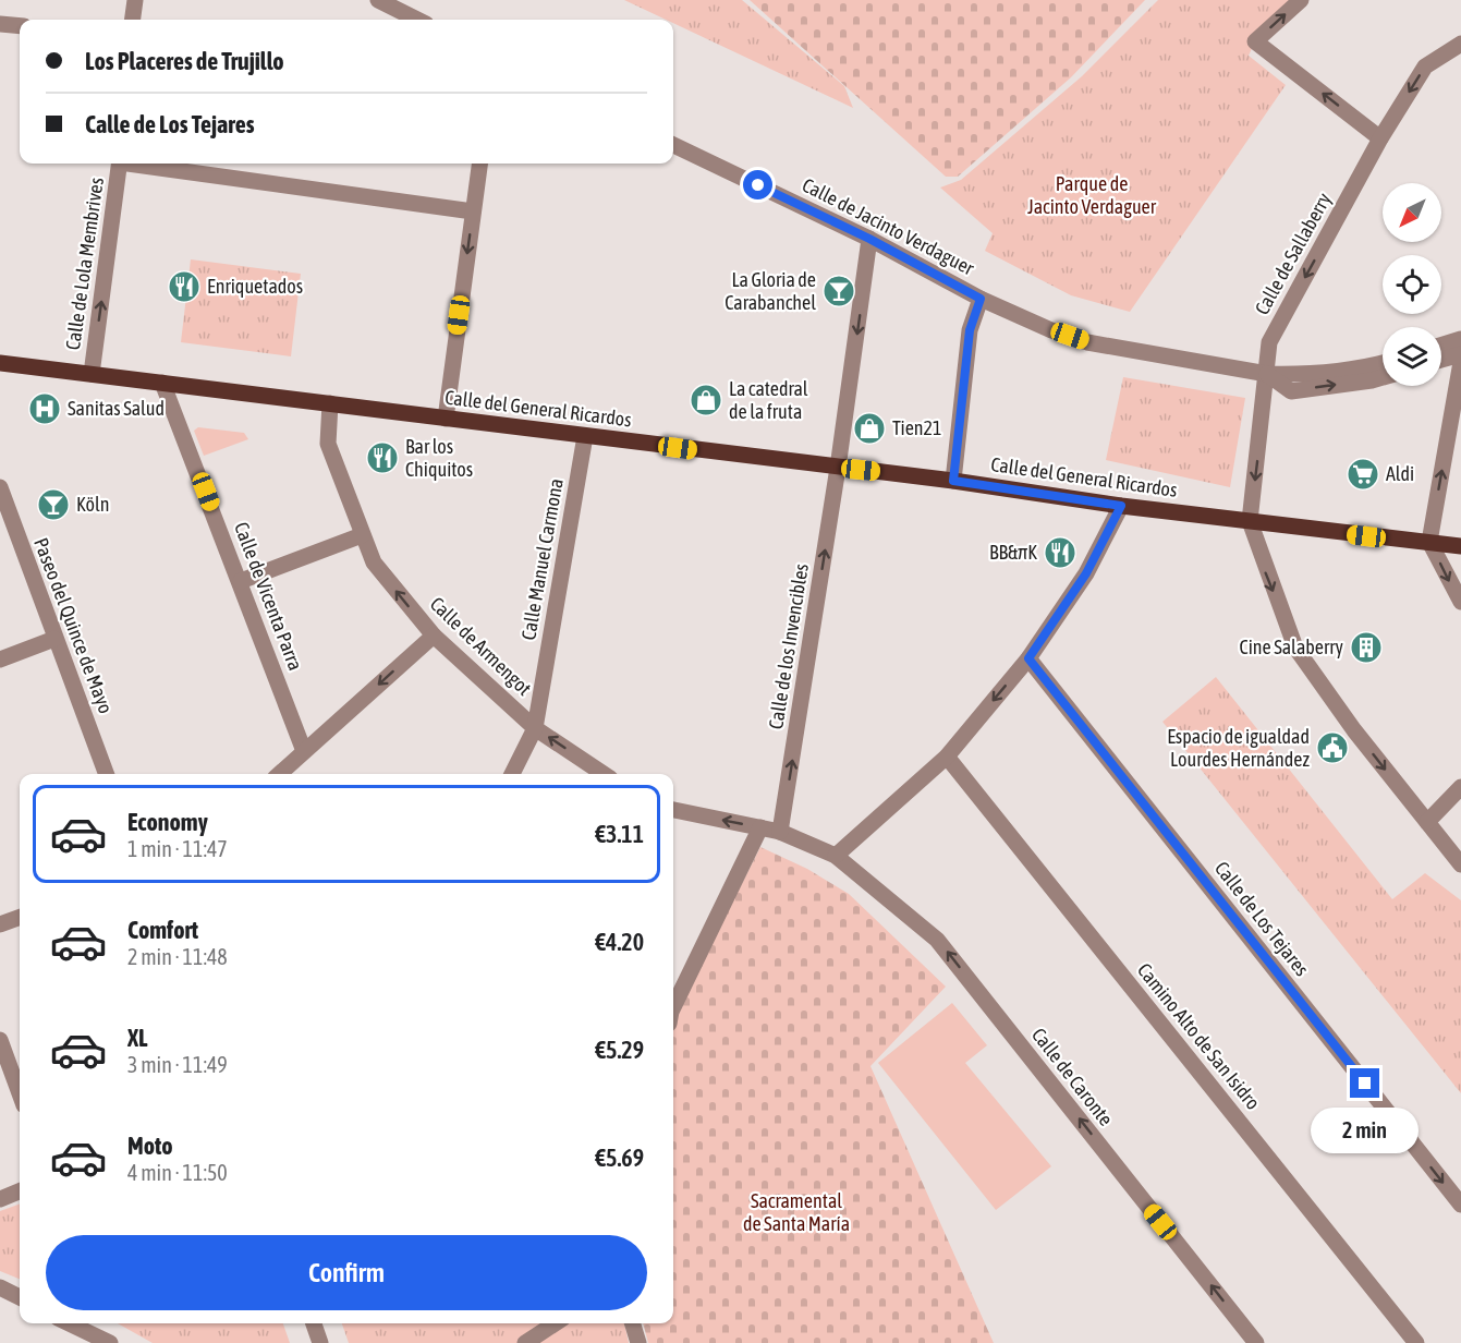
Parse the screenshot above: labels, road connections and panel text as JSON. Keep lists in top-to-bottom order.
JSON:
{
  "streets": {
    "main road": ["Calle del General Ricardos"],
    "street": [
      "Calle de Jacinto Verdaguer",
      "Calle de Sallaberry",
      "Calle de Lola Membrives",
      "Calle Manuel Carmona",
      "Calle de Vicenta Parra",
      "Paseo del Quince de Mayo",
      "Calle de Armengot",
      "Calle de los Invencibles",
      "Calle de Los Tejares",
      "Camino Alto de San Isidro",
      "Calle de Caronte"
    ]
  },
  "crossings": [
    ["Calle de Jacinto Verdaguer", "Calle de Sallaberry"],
    ["Calle de Jacinto Verdaguer", "Calle de los Invencibles"],
    ["Calle de Sallaberry", "Calle del General Ricardos"],
    ["Calle de Lola Membrives", "Calle del General Ricardos"],
    ["Calle del General Ricardos", "Calle Manuel Carmona"],
    ["Calle del General Ricardos", "Calle de Vicenta Parra"],
    ["Calle del General Ricardos", "Calle de Armengot"],
    ["Calle del General Ricardos", "Calle de los Invencibles"],
    ["Calle Manuel Carmona", "Calle de Armengot"]
  ],
  "one_way": [
    "Calle de Sallaberry",
    "Calle de Lola Membrives",
    "Calle de Armengot",
    "Calle de Los Tejares",
    "Calle de Caronte"
  ],
  "parks": ["Parque de Jacinto Verdaguer", "Sacramental de Santa María"],
  "places": {
    "restaurant": ["Enriquetados", "Bar los Chiquitos", "BB&πK"],
    "bar": ["La Gloria de Carabanchel", "Köln"],
    "shop": ["La catedral de la fruta", "Tien21"],
    "hospital": ["Sanitas Salud"],
    "supermarket": ["Aldi"],
    "building": ["Cine Salaberry"],
    "public building": ["Espacio de igualdad Lourdes Hernández"]
  },
  "north": "bottom left",
  "page": {
    "banner": ["Los Placeres de Trujillo", "Calle de Los Tejares"],
    "list": [
      {
        "name": "Economy",
        "note": "1 min · 11:47",
        "value": "€3.11"
      },
      {
        "name": "Comfort",
        "note": "2 min · 11:48",
        "value": "€4.20"
      },
      {
        "name": "XL",
        "note": "3 min · 11:49",
        "value": "€5.29"
      },
      {
        "name": "Moto",
        "note": "4 min · 11:50",
        "value": "€5.69"
      }
    ],
    "bubble": "2 min",
    "buttons": "Confirm"
  }
}
